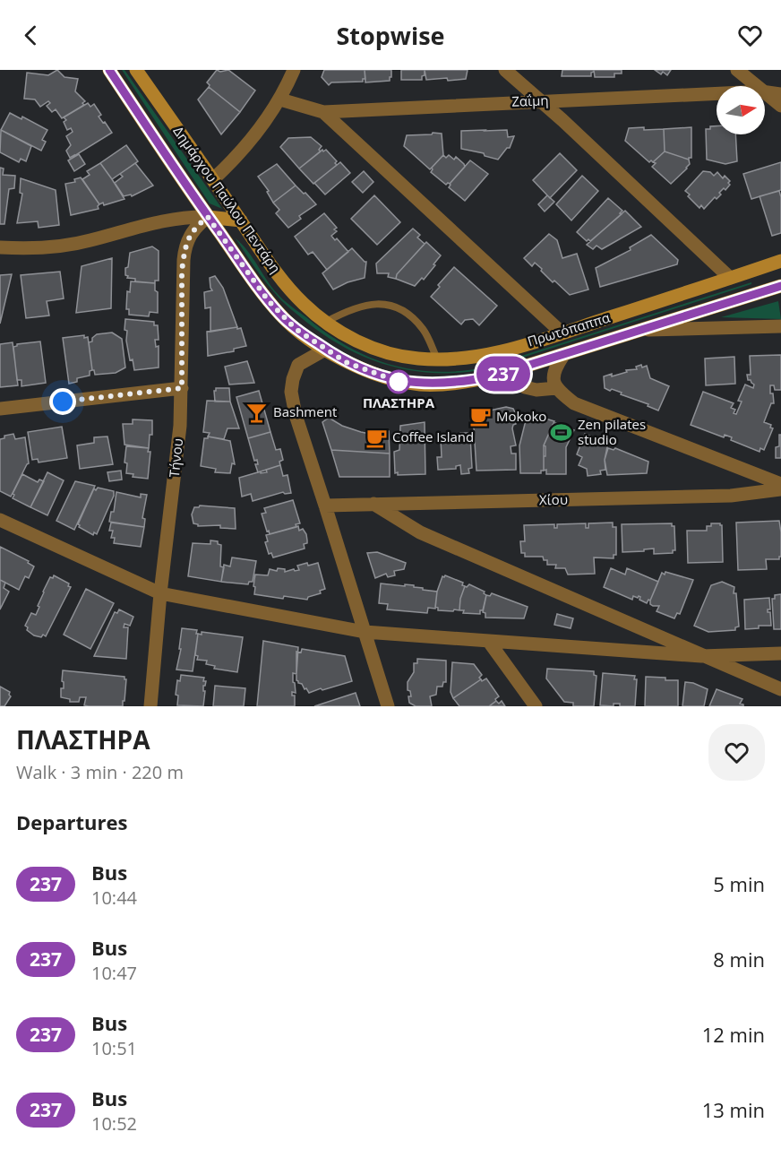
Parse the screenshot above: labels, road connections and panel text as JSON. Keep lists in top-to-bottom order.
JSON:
{
  "streets": {
    "street": [
      "Ζαΐμη",
      "Δημάρχου Παύλου Πεντάρη",
      "Πρωτόπαππα",
      "Τήνου",
      "Χίου"
    ]
  },
  "crossings": [
    ["Δημάρχου Παύλου Πεντάρη", "Πρωτόπαππα"],
    ["Δημάρχου Παύλου Πεντάρη", "Τήνου"]
  ],
  "places": {
    "other": ["ΠΛΑΣΤΗΡΑ"],
    "bar": ["Bashment"],
    "cafe": ["Mokoko", "Coffee Island"],
    "sports": ["Zen pilates studio"]
  },
  "lines": ["bus line 237"],
  "north": "right",
  "page": {
    "header": "Stopwise",
    "on_map": "237",
    "heading": [
      ["ΠΛΑΣΤΗΡΑ", "Walk · 3 min · 220 m"],
      "Departures"
    ],
    "list": [
      {
        "mark": "237",
        "name": "Bus",
        "note": "10:44",
        "value": "5 min"
      },
      {
        "mark": "237",
        "name": "Bus",
        "note": "10:47",
        "value": "8 min"
      },
      {
        "mark": "237",
        "name": "Bus",
        "note": "10:51",
        "value": "12 min"
      },
      {
        "mark": "237",
        "name": "Bus",
        "note": "10:52",
        "value": "13 min"
      }
    ]
  }
}
